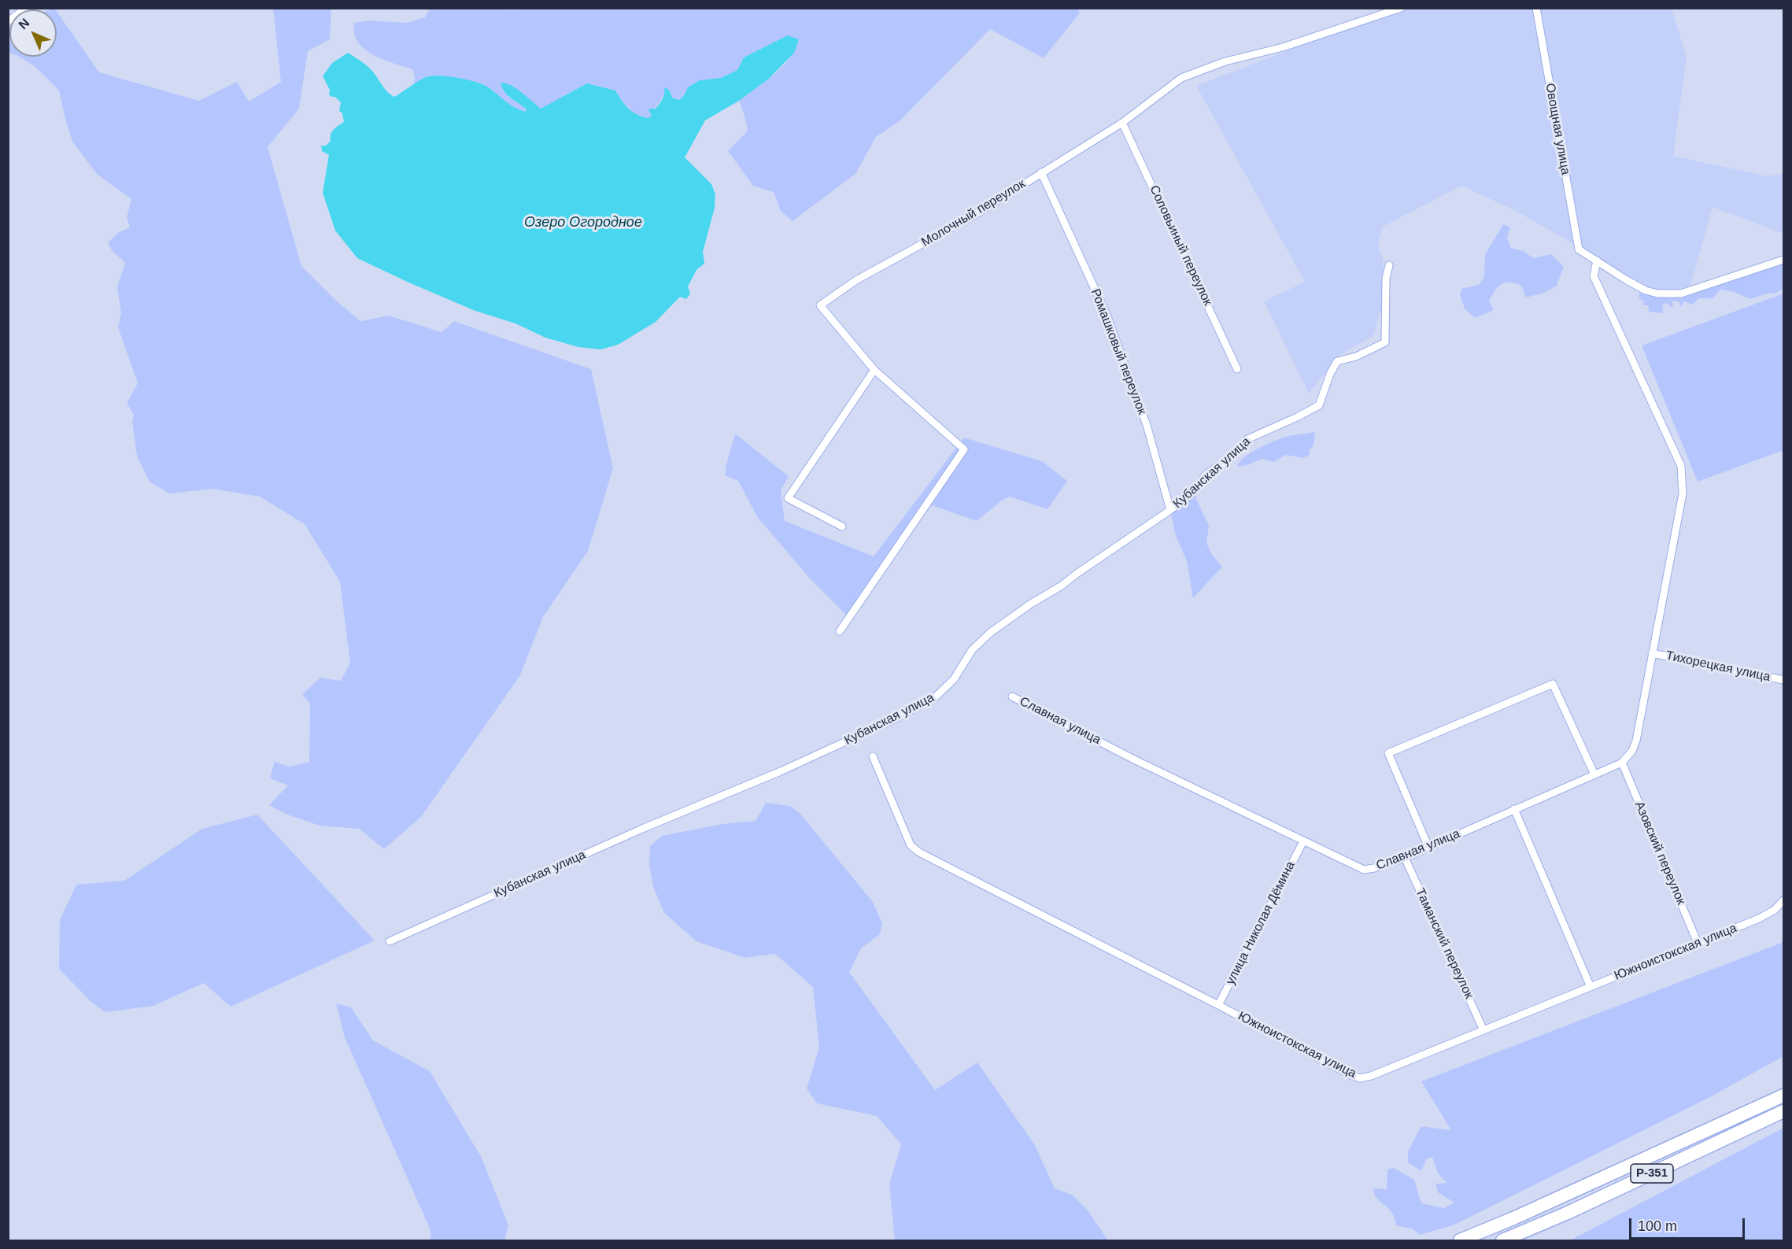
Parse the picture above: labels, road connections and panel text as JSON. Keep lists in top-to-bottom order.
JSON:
{
  "streets": {
    "highway": ["Р-351"],
    "street": [
      "Овощная улица",
      "Молочный переулок",
      "Соловьиный переулок",
      "Ромашковый переулок",
      "Кубанская улица",
      "Тихорецкая улица",
      "Славная улица",
      "Азовский переулок",
      "улица Николая Дёмина",
      "Таманский переулок",
      "Южноистокская улица"
    ]
  },
  "crossings": [
    ["Молочный переулок", "Соловьиный переулок"],
    ["Молочный переулок", "Ромашковый переулок"],
    ["Ромашковый переулок", "Кубанская улица"],
    ["Славная улица", "Азовский переулок"],
    ["Славная улица", "улица Николая Дёмина"],
    ["Славная улица", "Таманский переулок"],
    ["Азовский переулок", "Южноистокская улица"],
    ["улица Николая Дёмина", "Южноистокская улица"],
    ["Таманский переулок", "Южноистокская улица"]
  ],
  "water": ["Озеро Огородное"],
  "scale_bar": "100 m",
  "north": "top left"
}
